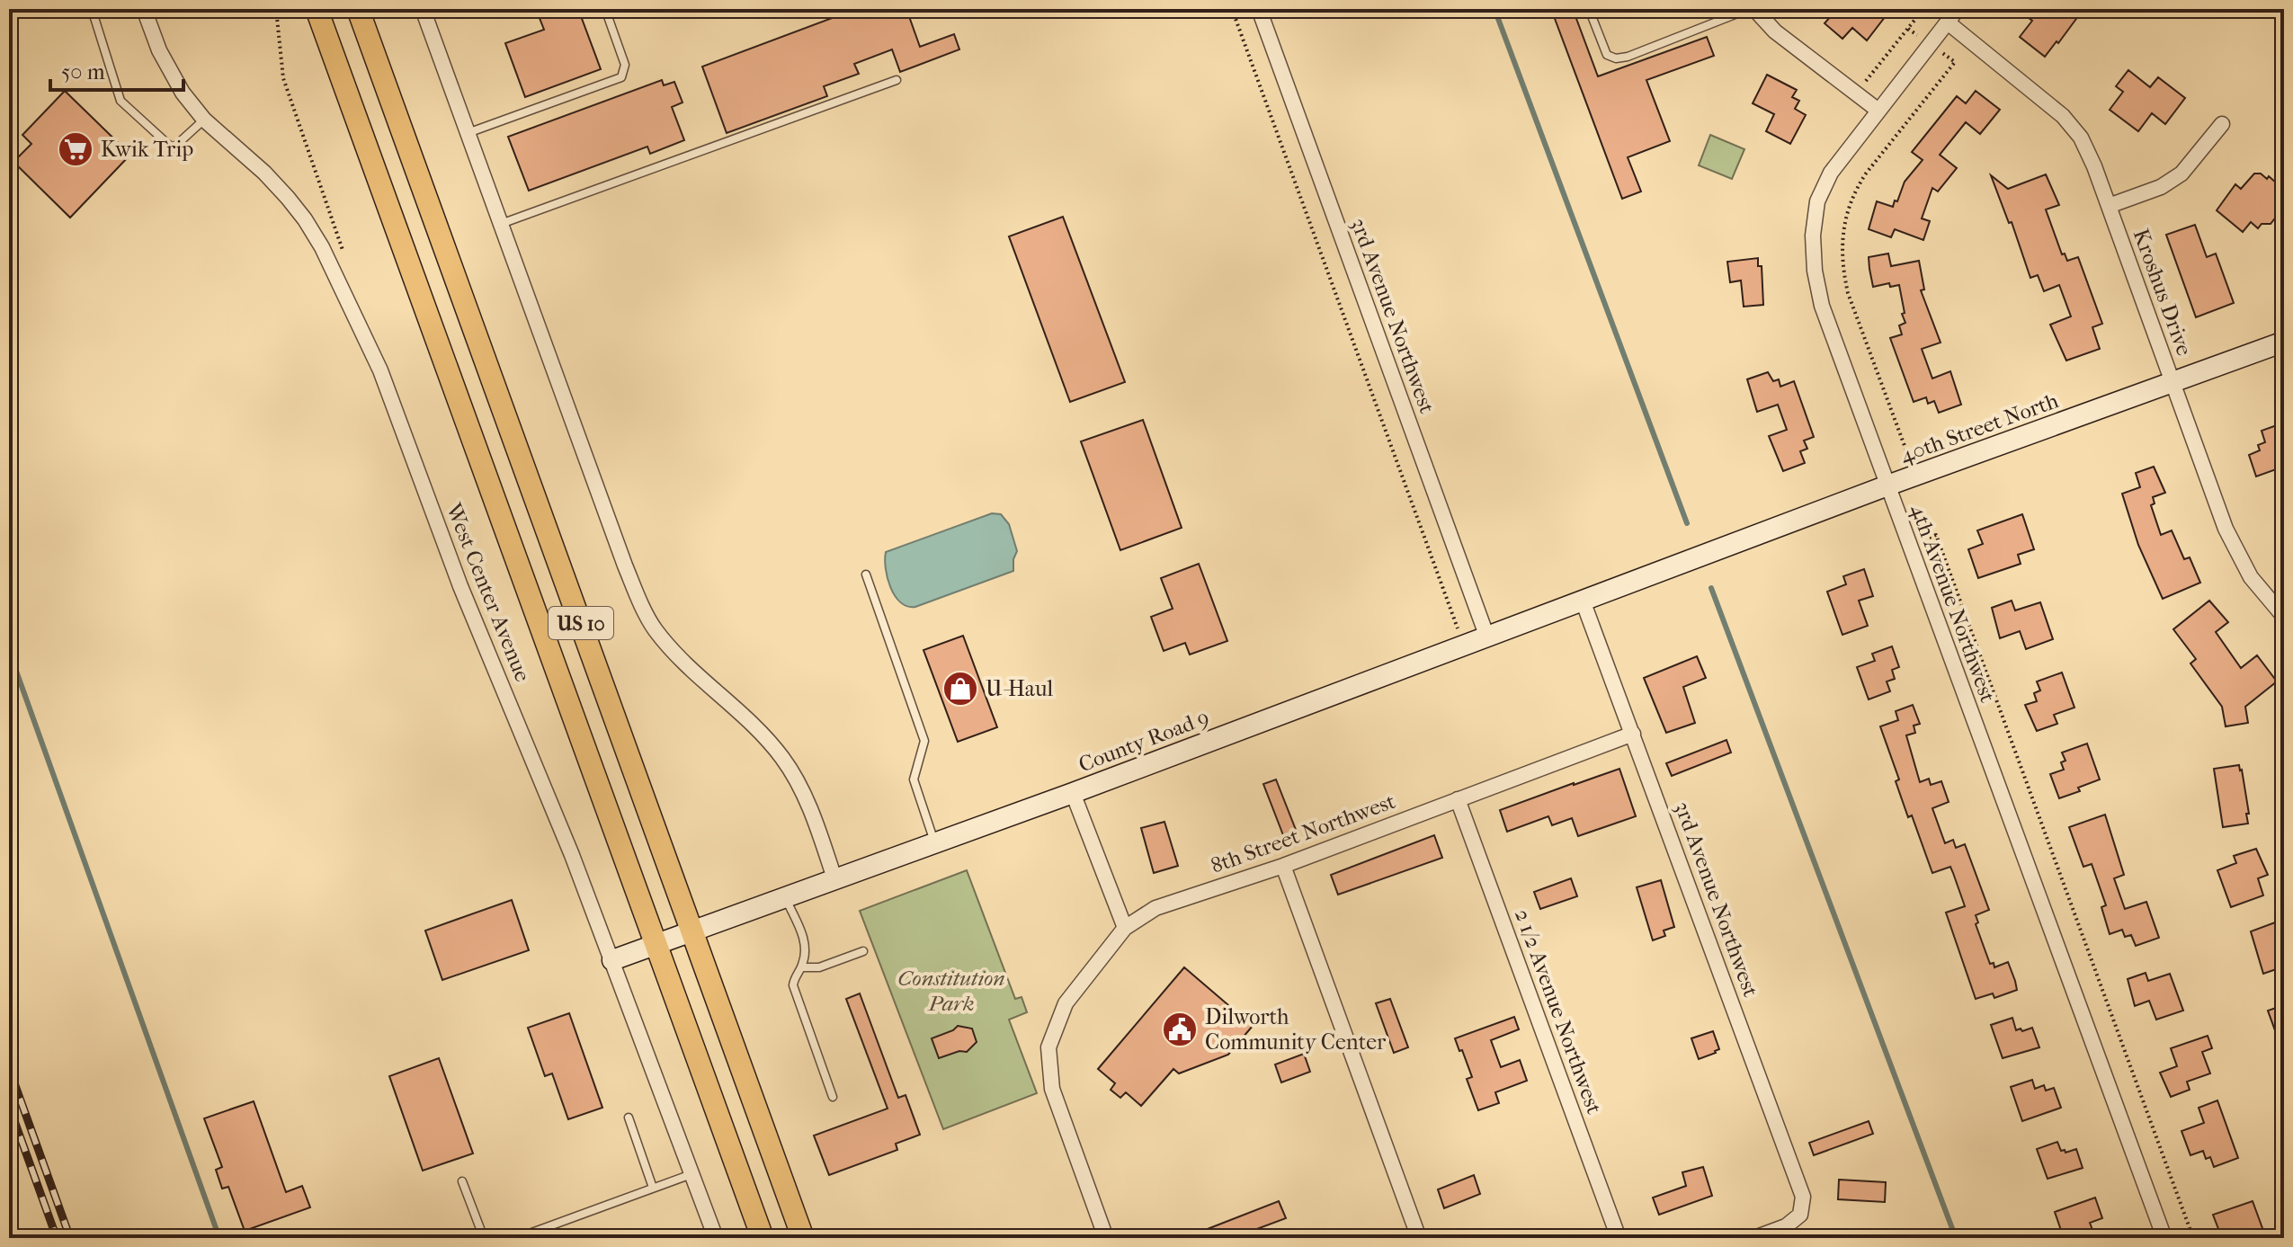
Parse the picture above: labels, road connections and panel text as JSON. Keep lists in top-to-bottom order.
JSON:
{
  "streets": {
    "main road": ["US 10"],
    "street": [
      "Kroshus Drive",
      "3rd Avenue Northwest",
      "40th Street North",
      "West Center Avenue",
      "4th Avenue Northwest",
      "County Road 9",
      "8th Street Northwest",
      "2 1/2 Avenue Northwest"
    ]
  },
  "crossings": [
    ["Kroshus Drive", "40th Street North"],
    ["Kroshus Drive", "4th Avenue Northwest"],
    ["3rd Avenue Northwest", "County Road 9"],
    ["3rd Avenue Northwest", "8th Street Northwest"],
    ["40th Street North", "4th Avenue Northwest"],
    ["40th Street North", "County Road 9"],
    ["West Center Avenue", "County Road 9"],
    ["US 10", "County Road 9"],
    ["8th Street Northwest", "2 1/2 Avenue Northwest"]
  ],
  "parks": ["Constitution Park"],
  "places": {
    "supermarket": ["Kwik Trip"],
    "shop": ["U-Haul"],
    "public building": ["Dilworth Community Center"]
  },
  "scale_bar": "50 m"
}
